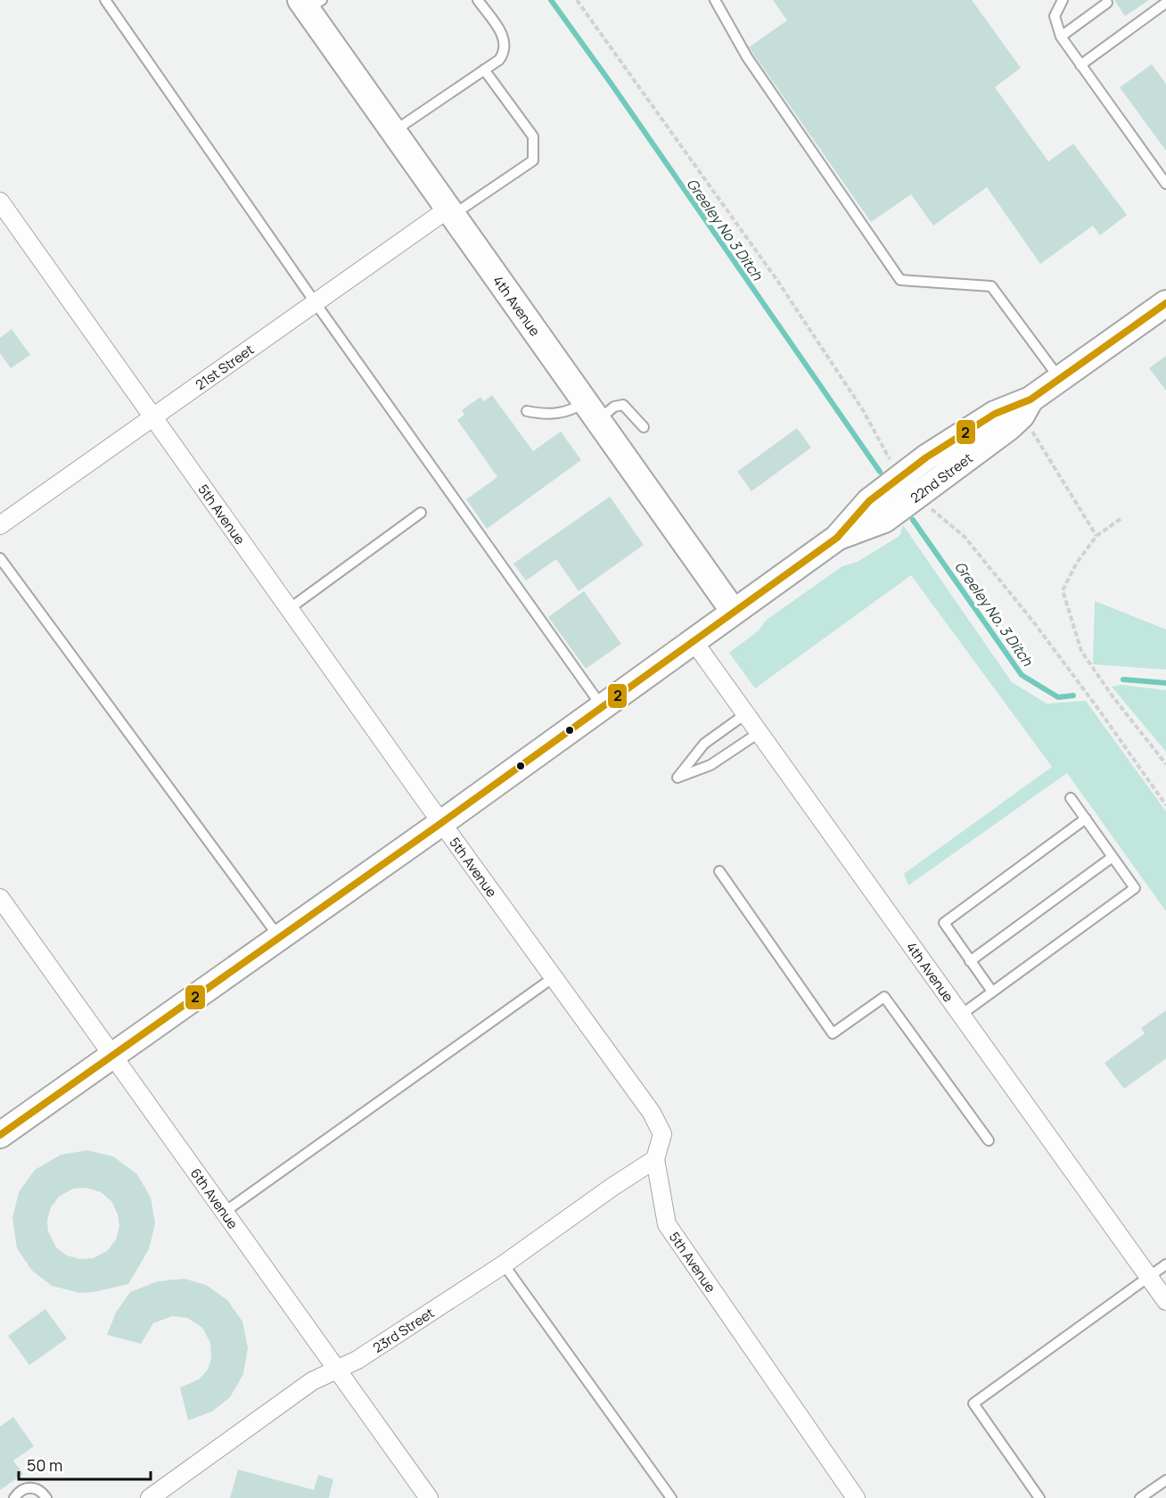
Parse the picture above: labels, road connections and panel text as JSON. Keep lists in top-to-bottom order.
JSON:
{
  "streets": {
    "street": [
      "4th Avenue",
      "21st Street",
      "22nd Street",
      "5th Avenue",
      "6th Avenue",
      "23rd Street"
    ]
  },
  "crossings": [
    ["4th Avenue", "21st Street"],
    ["4th Avenue", "22nd Street"],
    ["21st Street", "5th Avenue"],
    ["22nd Street", "5th Avenue"],
    ["22nd Street", "6th Avenue"],
    ["5th Avenue", "23rd Street"],
    ["6th Avenue", "23rd Street"]
  ],
  "water": ["Greeley No 3 Ditch", "Greeley No. 3 Ditch"],
  "lines": ["transit line 2"],
  "scale_bar": "50 m"
}
